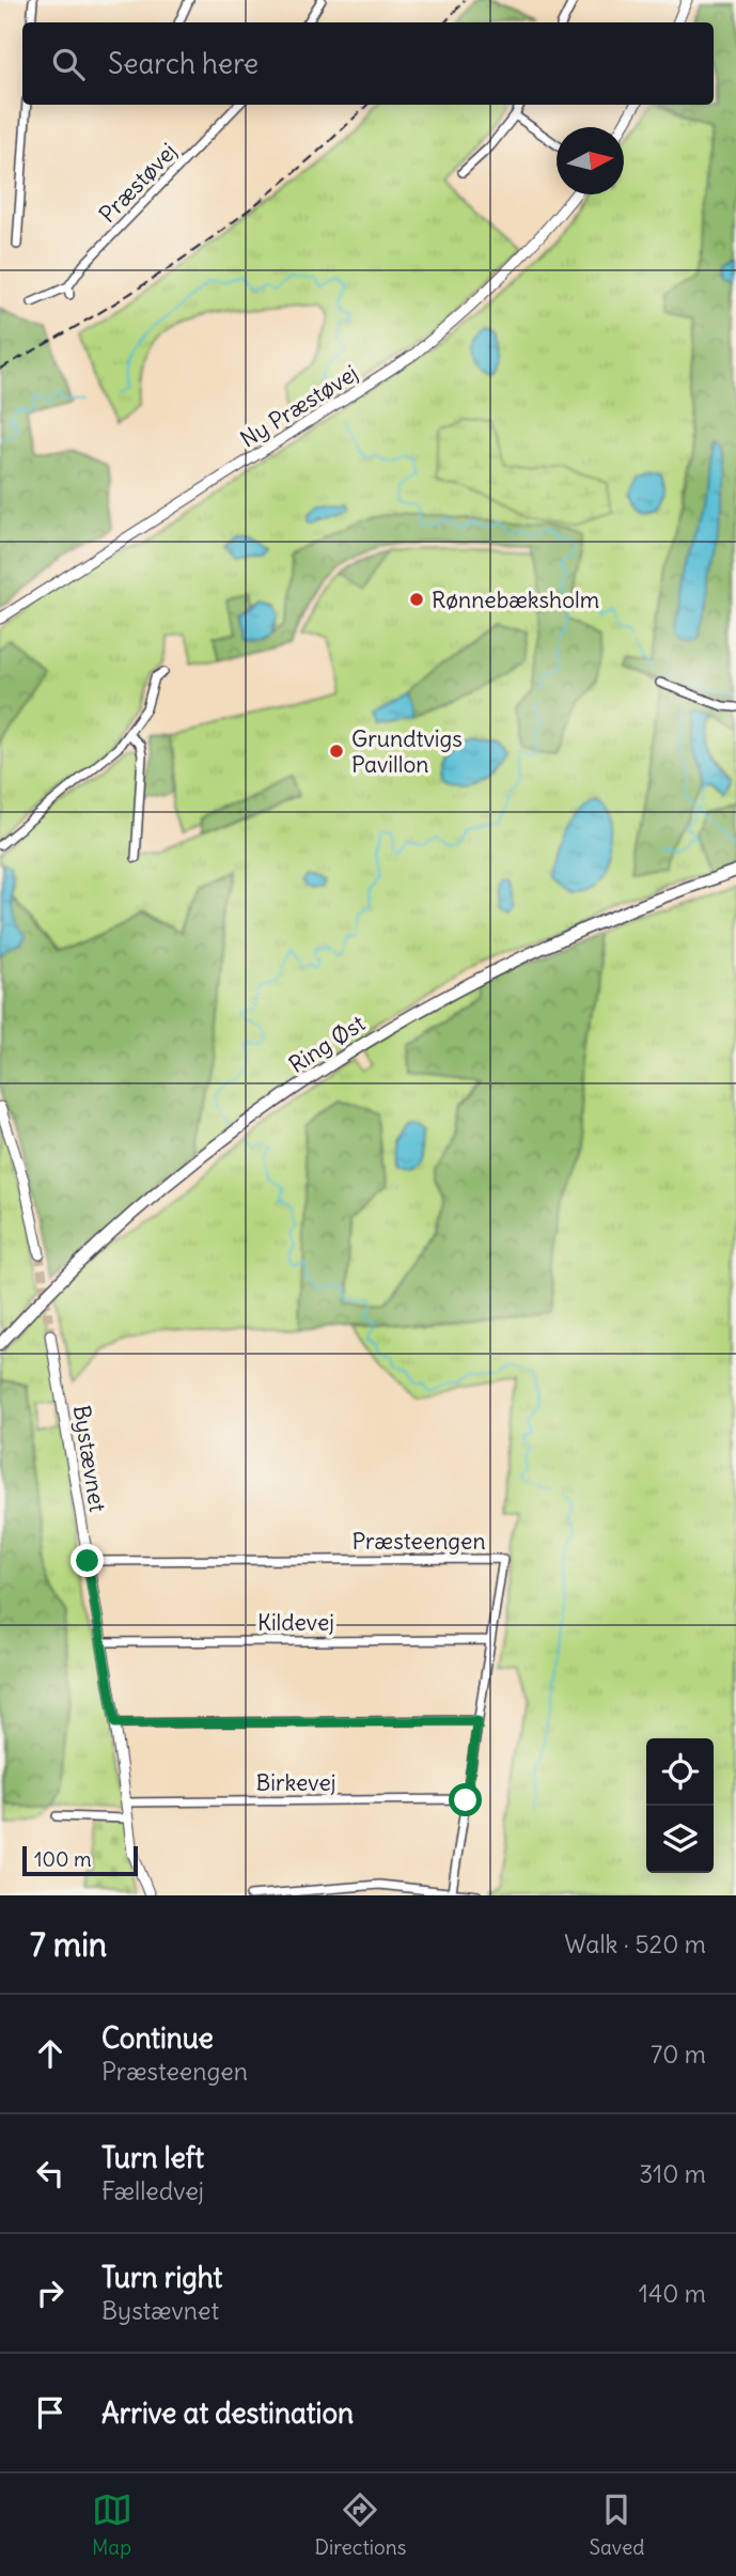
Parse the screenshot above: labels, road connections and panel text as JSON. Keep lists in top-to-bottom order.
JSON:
{
  "streets": {
    "main road": ["Ring Øst"],
    "street": [
      "Præstøvej",
      "Ny Præstøvej",
      "Bystævnet",
      "Præsteengen",
      "Kildevej",
      "Birkevej"
    ]
  },
  "crossings": [
    ["Bystævnet", "Præsteengen"],
    ["Bystævnet", "Kildevej"],
    ["Bystævnet", "Birkevej"],
    ["Præsteengen", "Kildevej"],
    ["Præsteengen", "Birkevej"]
  ],
  "places": ["Rønnebæksholm", "Grundtvigs Pavillon"],
  "scale_bar": "100 m",
  "north": "right",
  "page": {
    "search": "Search here",
    "scale": "100 m",
    "heading": ["7 min", "Walk · 520 m"],
    "list": [
      ["Continue", "Præsteengen", "70 m"],
      ["Turn left", "Fælledvej", "310 m"],
      ["Turn right", "Bystævnet", "140 m"],
      "Arrive at destination"
    ],
    "nav": ["Map", "Directions", "Saved"]
  }
}
